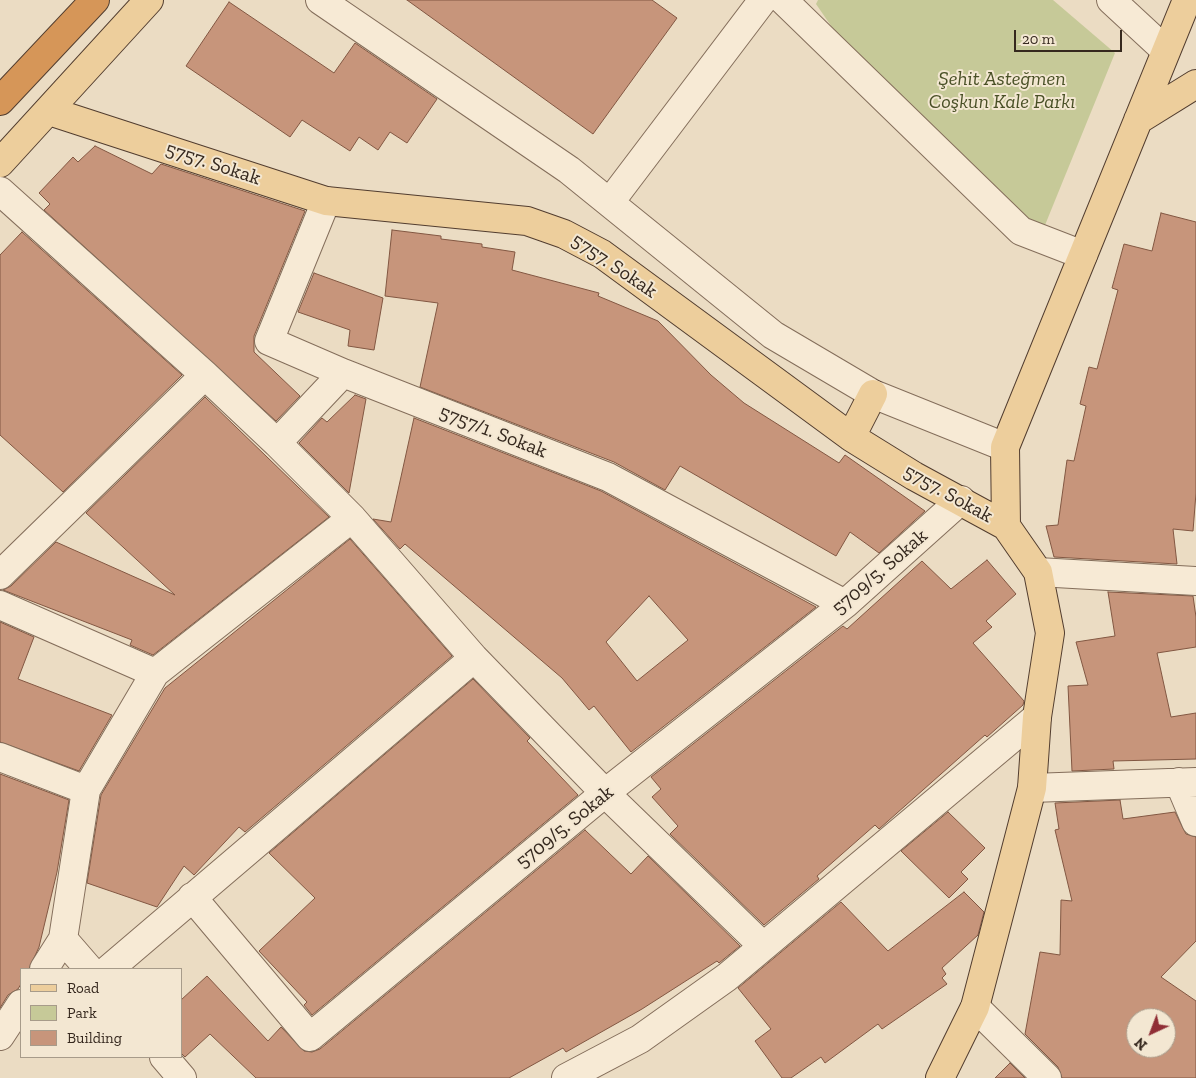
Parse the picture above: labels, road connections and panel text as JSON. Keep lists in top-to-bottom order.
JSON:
{
  "streets": {
    "main road": ["5757. Sokak"],
    "street": ["5757/1. Sokak", "5709/5. Sokak"]
  },
  "crossings": [
    ["5757. Sokak", "5757/1. Sokak"],
    ["5757. Sokak", "5709/5. Sokak"],
    ["5757/1. Sokak", "5709/5. Sokak"]
  ],
  "parks": ["Şehit Asteğmen Coşkun Kale Parkı"],
  "legend": ["Road", "Park", "Building"],
  "scale_bar": "20 m",
  "north": "bottom left"
}
